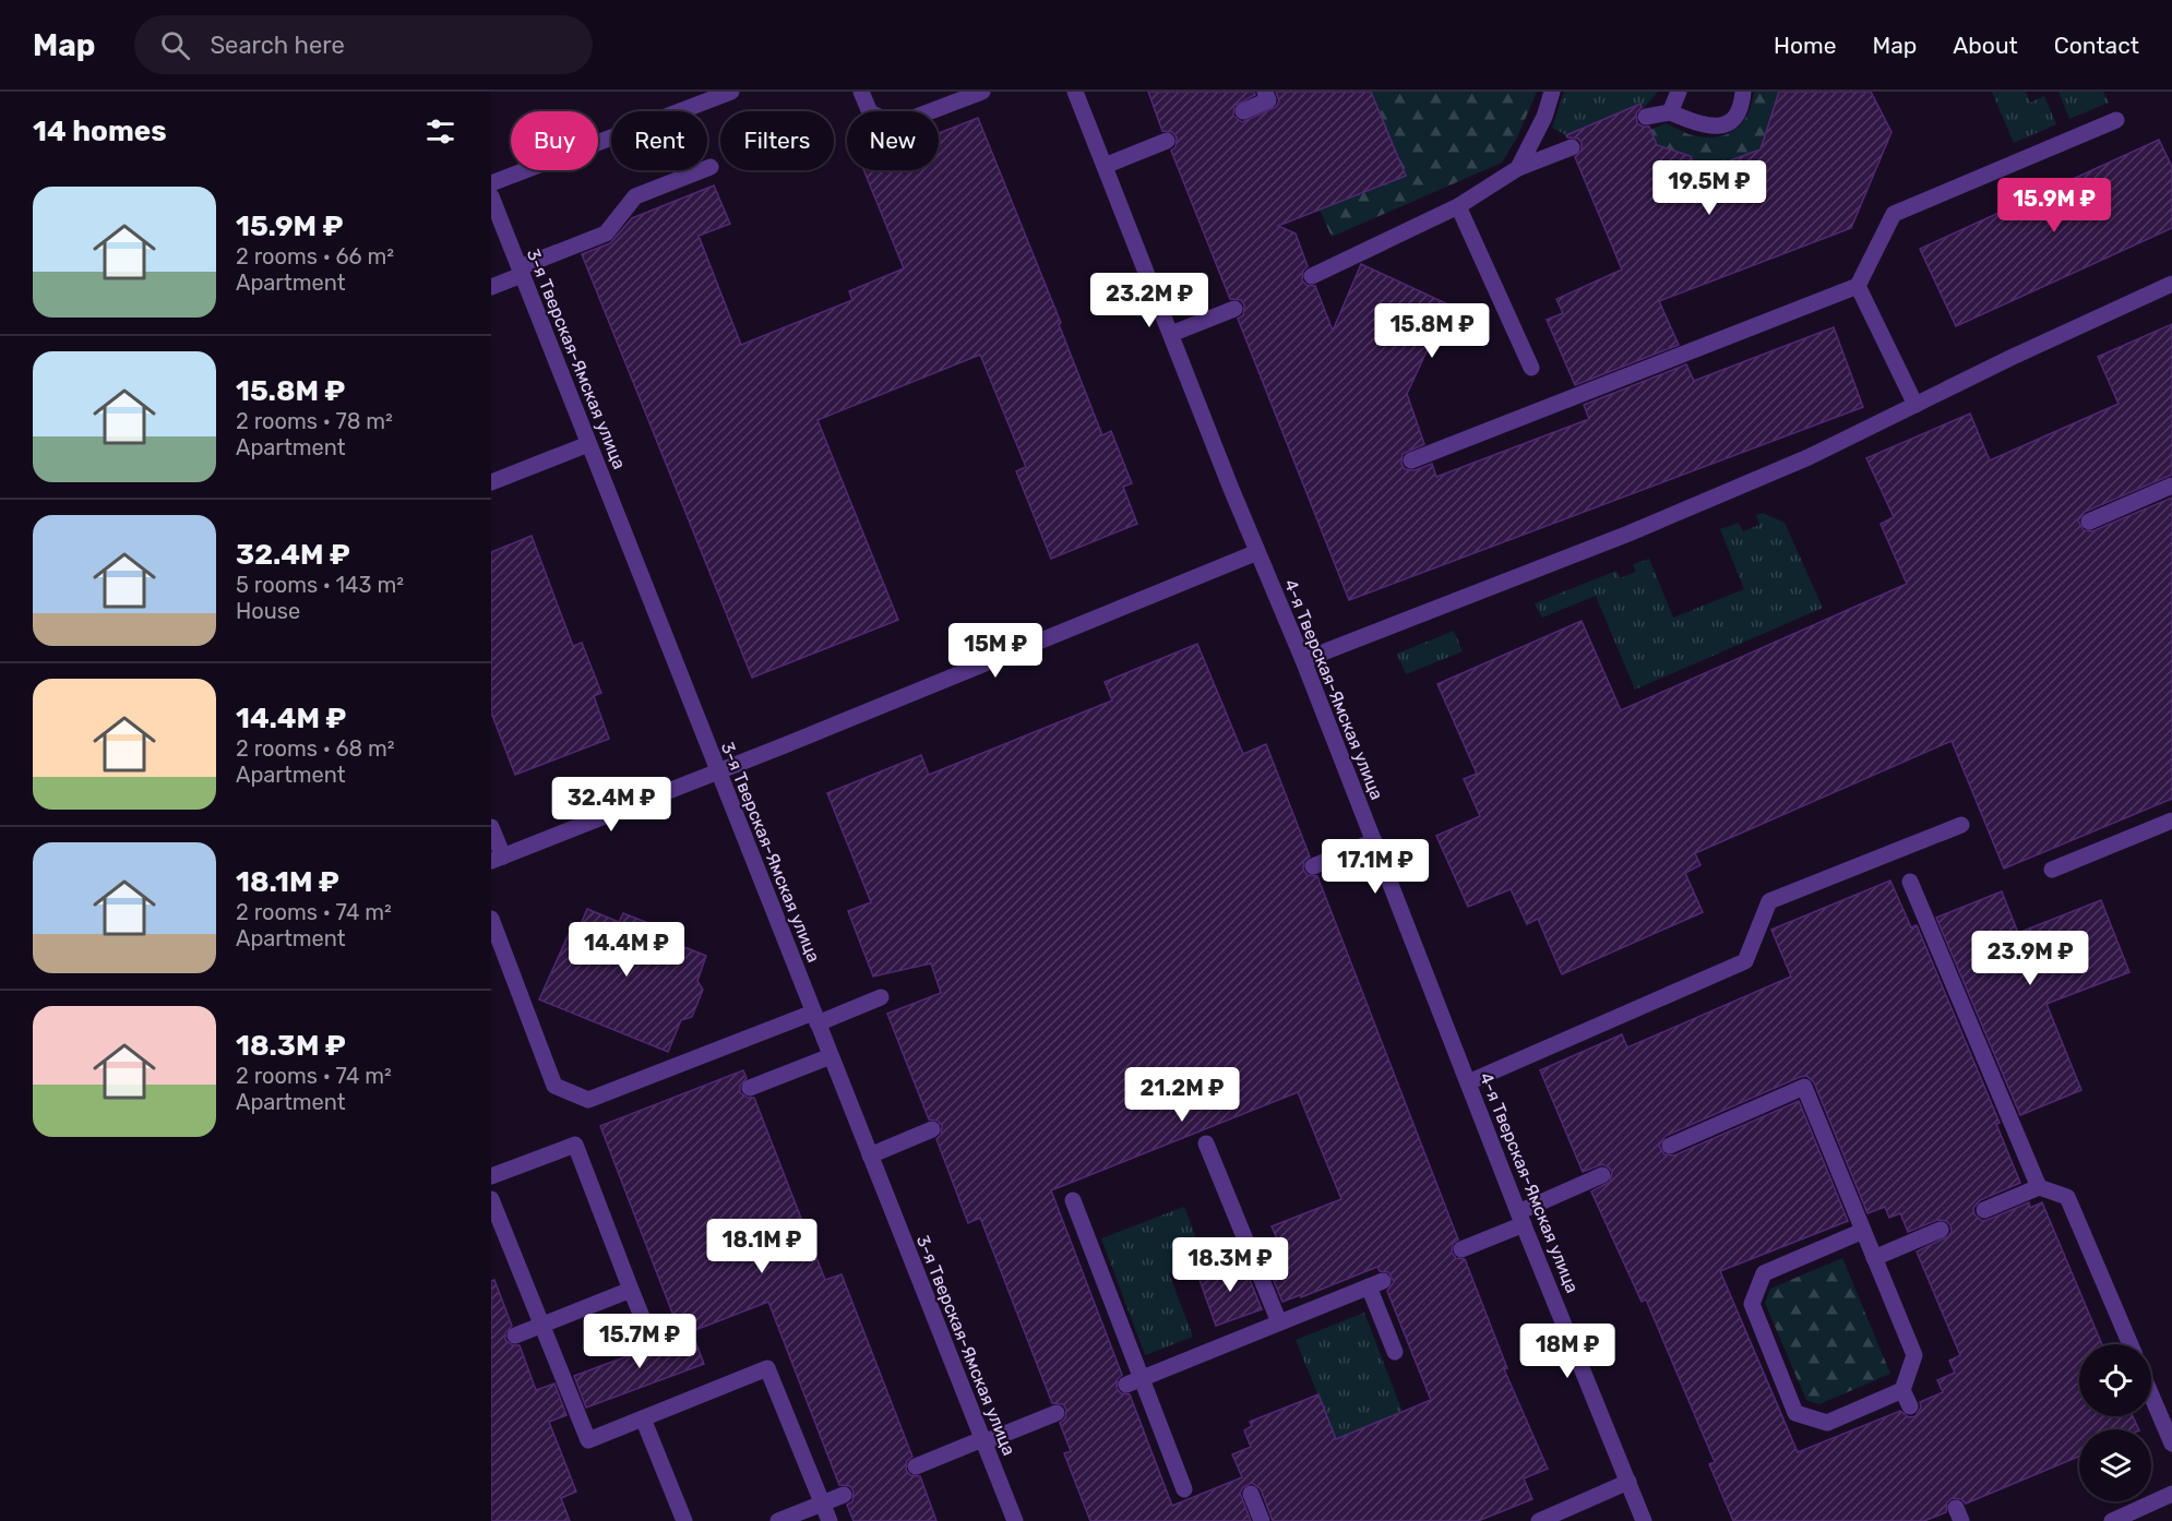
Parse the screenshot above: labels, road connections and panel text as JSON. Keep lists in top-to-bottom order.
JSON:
{
  "streets": {
    "street": ["3-я Тверская-Ямская улица", "4-я Тверская-Ямская улица"]
  },
  "page": {
    "header": "Map",
    "search": "Search here",
    "nav": [
      "Home",
      "Map",
      "About",
      "Contact"
    ],
    "heading": "14 homes",
    "chip": [
      "Buy",
      "Rent",
      "Filters",
      "New"
    ],
    "price": [
      "19.5M ₽",
      "15.9M ₽",
      "23.2M ₽",
      "15.8M ₽",
      "15M ₽",
      "32.4M ₽",
      "17.1M ₽",
      "14.4M ₽",
      "23.9M ₽",
      "21.2M ₽",
      "18.1M ₽",
      "18.3M ₽",
      "15.7M ₽",
      "18M ₽"
    ],
    "list": [
      {
        "name": "15.9M ₽",
        "note": "2 rooms · 66 m² · Apartment"
      },
      {
        "name": "15.8M ₽",
        "note": "2 rooms · 78 m² · Apartment"
      },
      {
        "name": "32.4M ₽",
        "note": "5 rooms · 143 m² · House"
      },
      {
        "name": "14.4M ₽",
        "note": "2 rooms · 68 m² · Apartment"
      },
      {
        "name": "18.1M ₽",
        "note": "2 rooms · 74 m² · Apartment"
      },
      {
        "name": "18.3M ₽",
        "note": "2 rooms · 74 m² · Apartment"
      }
    ]
  }
}
